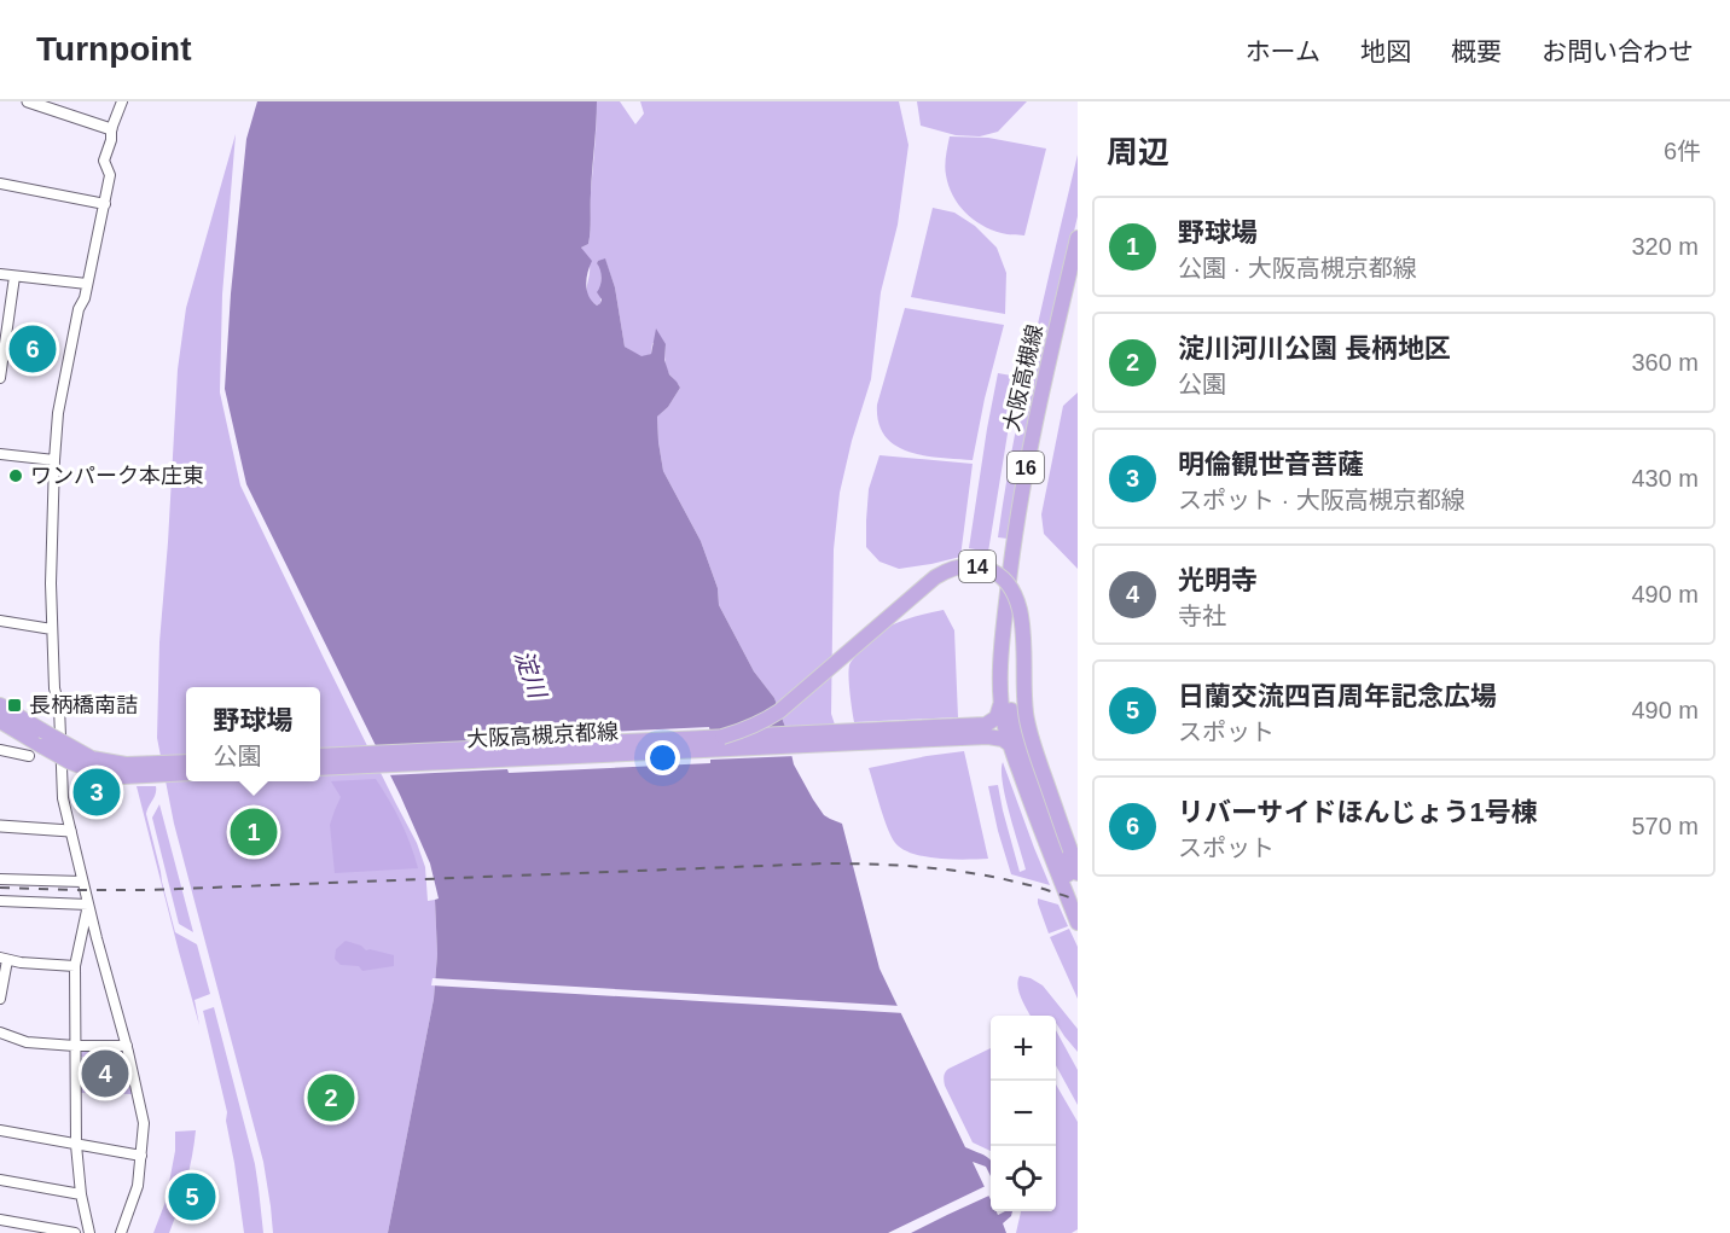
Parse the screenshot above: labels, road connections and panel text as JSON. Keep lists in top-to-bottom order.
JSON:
{
  "streets": {
    "main road": [
      "大阪高槻線",
      "16",
      "14",
      "大阪高槻京都線"
    ]
  },
  "crossings": [
    ["大阪高槻線", "大阪高槻京都線"]
  ],
  "water": ["淀川"],
  "places": {
    "other": ["ワンパーク本庄東"],
    "transit": ["長柄橋南詰"]
  },
  "page": {
    "header": "Turnpoint",
    "nav": [
      "ホーム",
      "地図",
      "概要",
      "お問い合わせ"
    ],
    "heading": ["周辺", "6件"],
    "list": [
      {
        "mark": "1",
        "name": "野球場",
        "note": "公園 · 大阪高槻京都線",
        "value": "320 m"
      },
      {
        "mark": "2",
        "name": "淀川河川公園 長柄地区",
        "note": "公園",
        "value": "360 m"
      },
      {
        "mark": "3",
        "name": "明倫観世音菩薩",
        "note": "スポット · 大阪高槻京都線",
        "value": "430 m"
      },
      {
        "mark": "4",
        "name": "光明寺",
        "note": "寺社",
        "value": "490 m"
      },
      {
        "mark": "5",
        "name": "日蘭交流四百周年記念広場",
        "note": "スポット",
        "value": "490 m"
      },
      {
        "mark": "6",
        "name": "リバーサイドほんじょう1号棟",
        "note": "スポット",
        "value": "570 m"
      }
    ],
    "pins": [
      "6",
      "3",
      "1",
      "4",
      "2",
      "5"
    ],
    "popup": ["野球場", "公園"],
    "map_buttons": ["+", "−"]
  }
}
